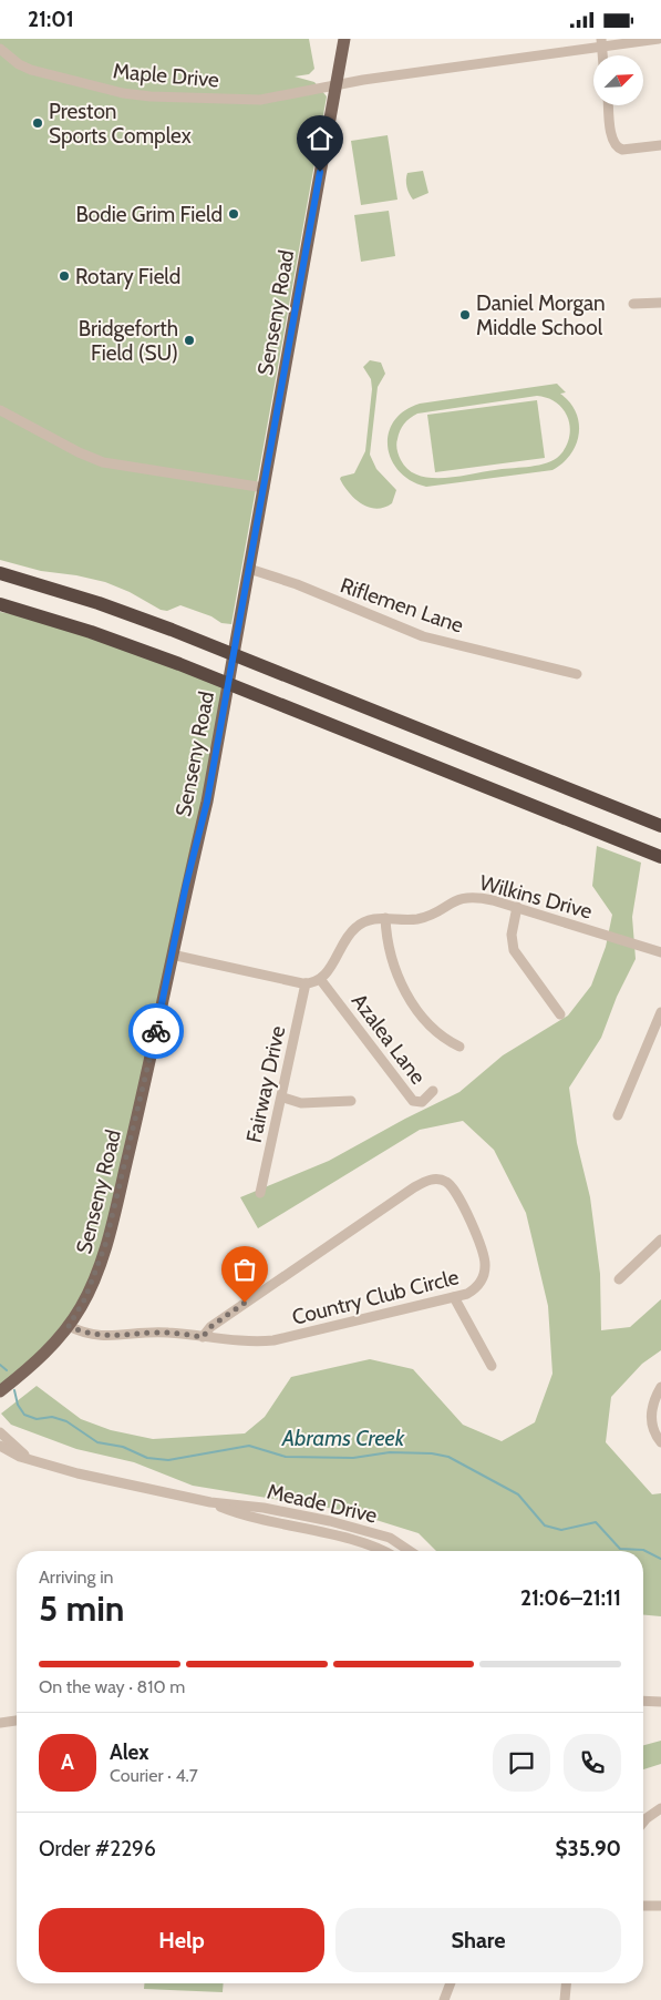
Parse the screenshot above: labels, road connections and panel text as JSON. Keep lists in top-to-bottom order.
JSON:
{
  "streets": {
    "main road": ["Senseny Road"],
    "street": [
      "Maple Drive",
      "Riflemen Lane",
      "Wilkins Drive",
      "Azalea Lane",
      "Fairway Drive",
      "Country Club Circle",
      "Meade Drive"
    ]
  },
  "crossings": [
    ["Maple Drive", "Senseny Road"],
    ["Senseny Road", "Riflemen Lane"],
    ["Senseny Road", "Country Club Circle"],
    ["Wilkins Drive", "Azalea Lane"]
  ],
  "water": ["Abrams Creek"],
  "places": [
    "Preston Sports Complex",
    "Bodie Grim Field",
    "Rotary Field",
    "Daniel Morgan Middle School",
    "Bridgeforth Field (SU)"
  ],
  "north": "top right",
  "page": {
    "status": "21:01",
    "heading": ["5 min", "Arriving in", "21:06–21:11"],
    "panel": [
      "Alex",
      "Courier · 4.7",
      "Order #2296",
      "$35.90"
    ],
    "bar": "On the way · 810 m",
    "round": "A",
    "buttons": ["Help", "Share"]
  }
}
